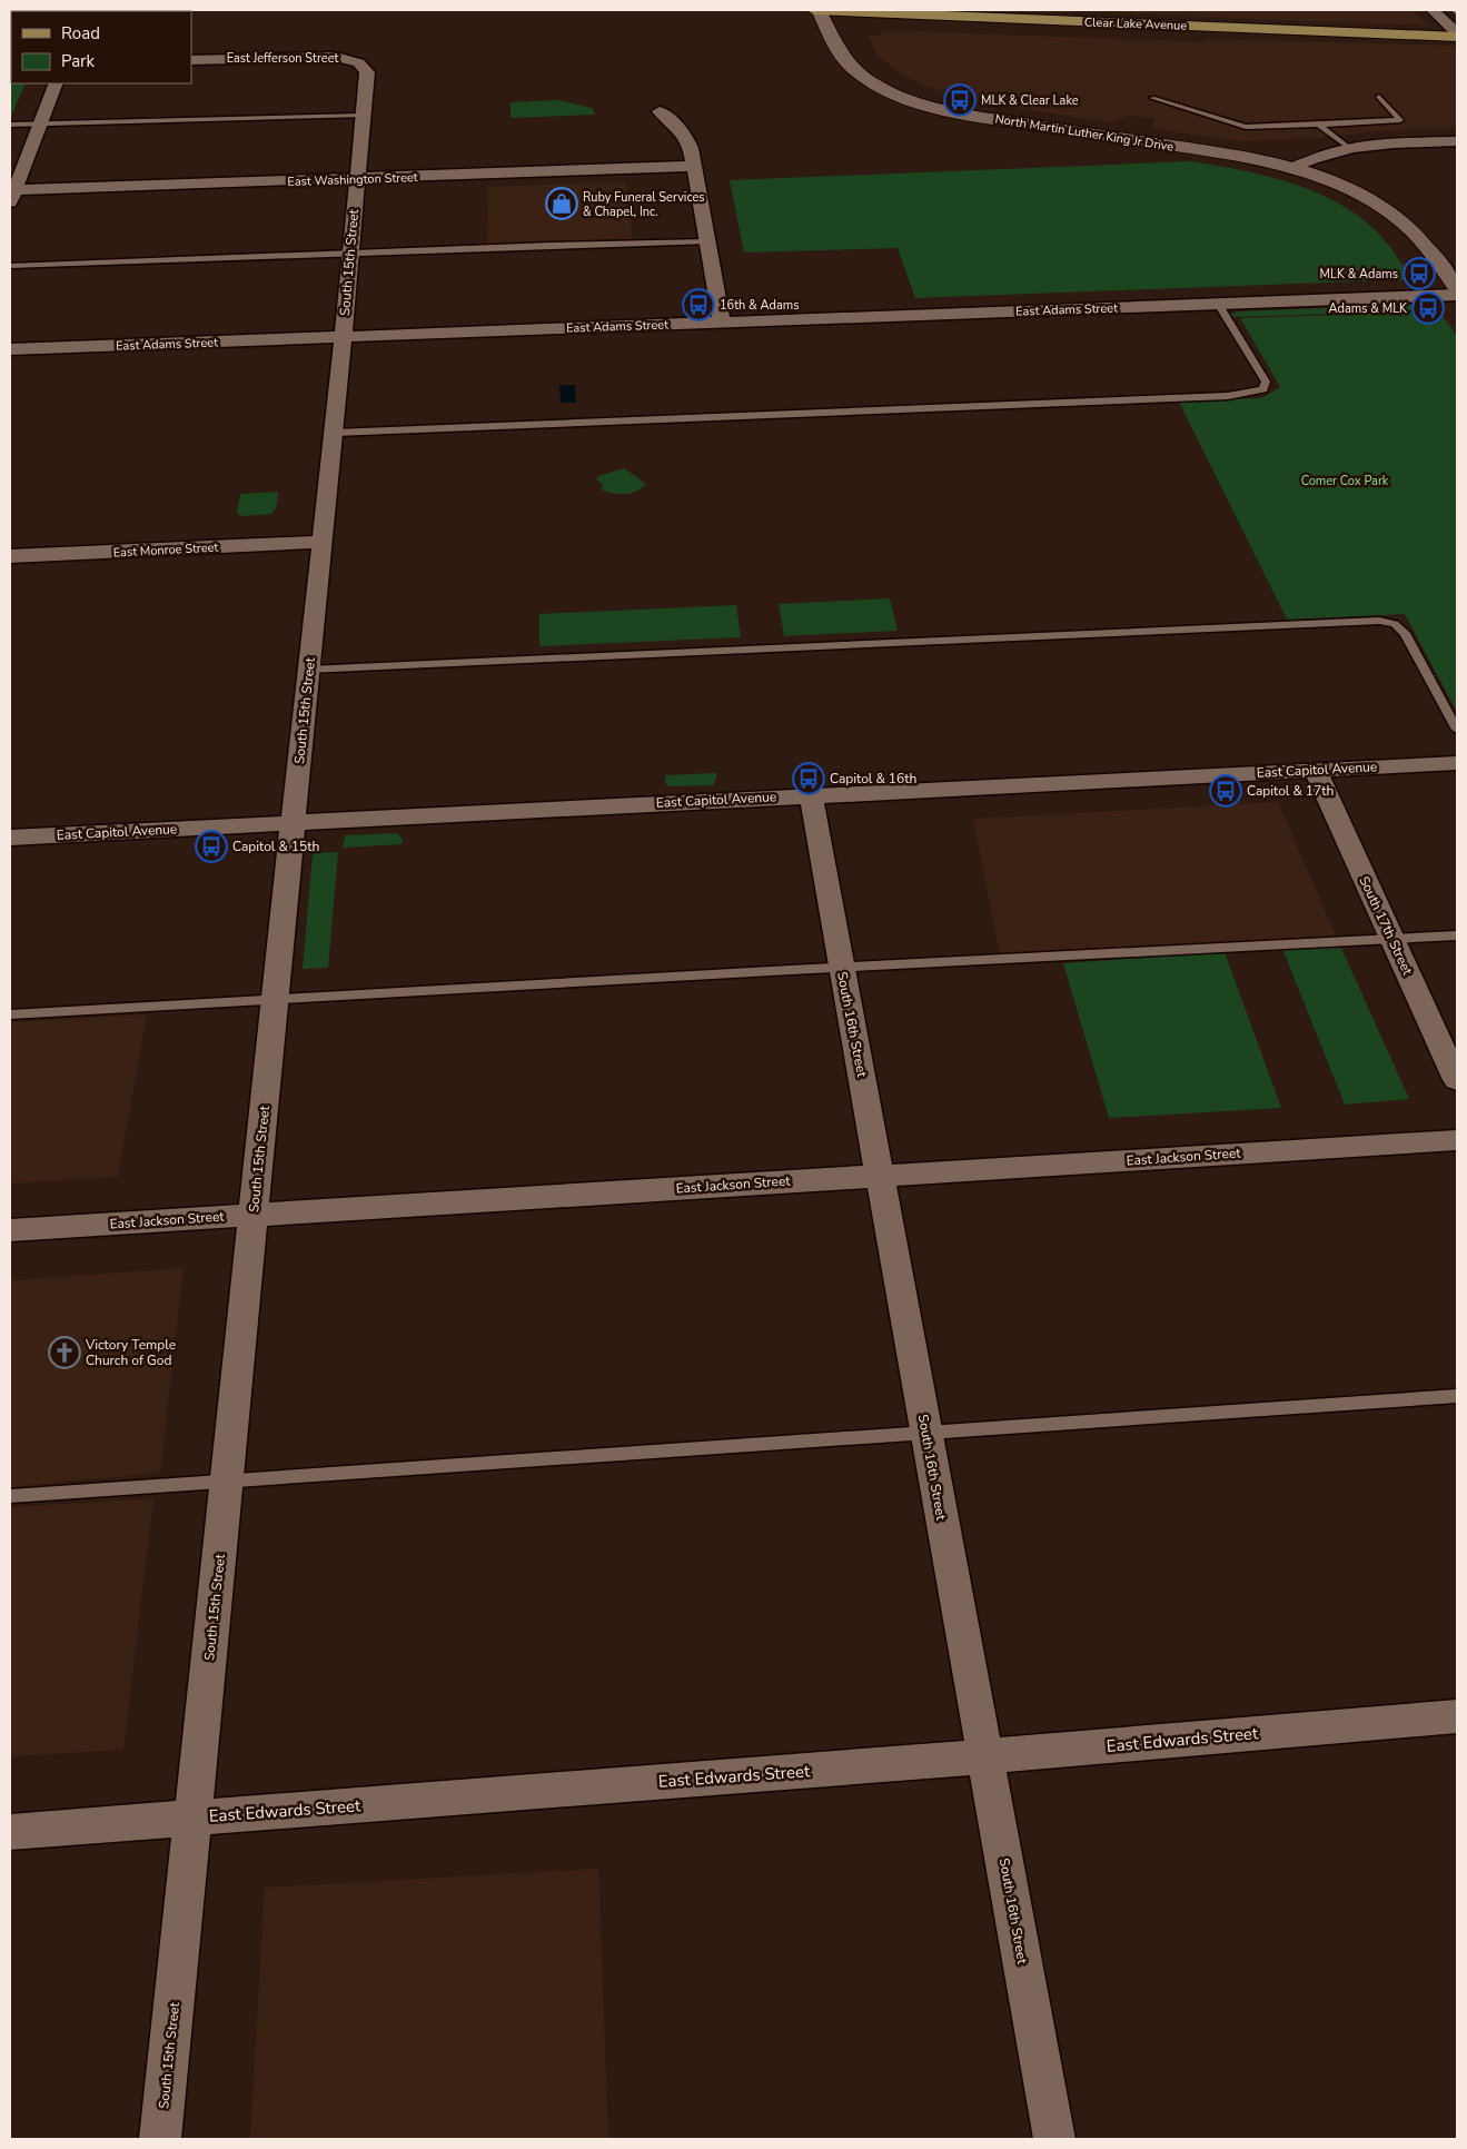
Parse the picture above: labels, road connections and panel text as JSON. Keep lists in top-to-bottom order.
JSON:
{
  "streets": {
    "main road": ["Clear Lake Avenue"],
    "street": [
      "East Jefferson Street",
      "North Martin Luther King Jr Drive",
      "East Washington Street",
      "South 15th Street",
      "East Adams Street",
      "East Monroe Street",
      "East Capitol Avenue",
      "South 17th Street",
      "South 16th Street",
      "East Jackson Street",
      "East Edwards Street"
    ]
  },
  "crossings": [
    ["Clear Lake Avenue", "North Martin Luther King Jr Drive"],
    ["East Jefferson Street", "South 15th Street"],
    ["East Washington Street", "South 15th Street"],
    ["South 15th Street", "East Adams Street"],
    ["South 15th Street", "East Monroe Street"],
    ["South 15th Street", "East Capitol Avenue"],
    ["South 15th Street", "East Jackson Street"],
    ["South 15th Street", "East Edwards Street"],
    ["East Capitol Avenue", "South 17th Street"],
    ["East Capitol Avenue", "South 16th Street"],
    ["South 16th Street", "East Jackson Street"],
    ["South 16th Street", "East Edwards Street"]
  ],
  "parks": ["Comer Cox Park"],
  "places": {
    "bus stop": [
      "MLK & Clear Lake",
      "MLK & Adams",
      "16th & Adams",
      "Adams & MLK",
      "Capitol & 16th",
      "Capitol & 17th",
      "Capitol & 15th"
    ],
    "shop": ["Ruby Funeral Services & Chapel, Inc."],
    "church": ["Victory Temple Church of God"]
  },
  "legend": ["Road", "Park"]
}
